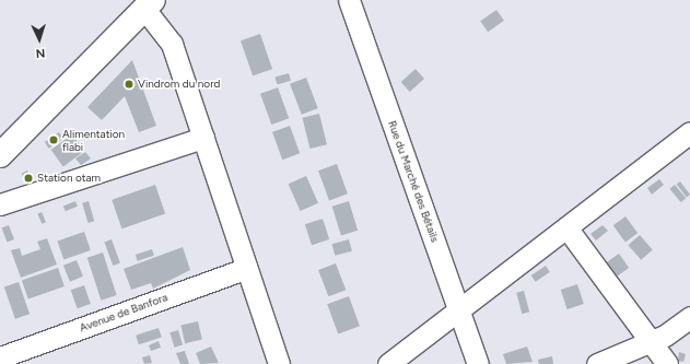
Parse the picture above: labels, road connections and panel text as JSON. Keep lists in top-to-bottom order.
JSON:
{
  "streets": {
    "street": ["Rue du Marché des Bétails", "Avenue de Banfora"]
  },
  "places": ["Vindrom du nord", "Alimentation flabi", "Station otam"],
  "north": "bottom"
}
